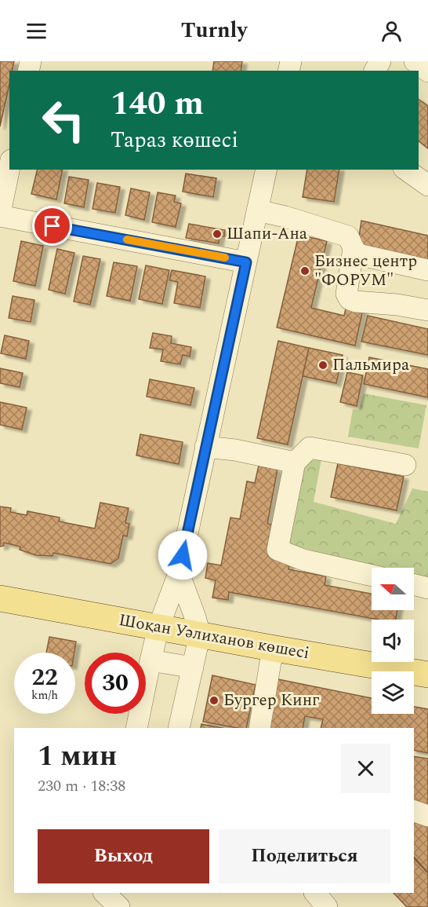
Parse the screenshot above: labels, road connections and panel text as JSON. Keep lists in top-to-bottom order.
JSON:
{
  "streets": {
    "main road": ["Шоқан Уәлиханов көшесі"]
  },
  "places": [
    "Шапи-Ана",
    "Бизнес центр \"ФОРУМ\"",
    "Пальмира",
    "Бургер Кинг"
  ],
  "north": "left",
  "page": {
    "header": "Turnly",
    "turn": ["140 m", "Тараз көшесі"],
    "speed": "22 km/h",
    "limit": "30",
    "heading": ["1 мин", "230 m · 18:38"],
    "buttons": ["Выход", "Поделиться"]
  }
}
